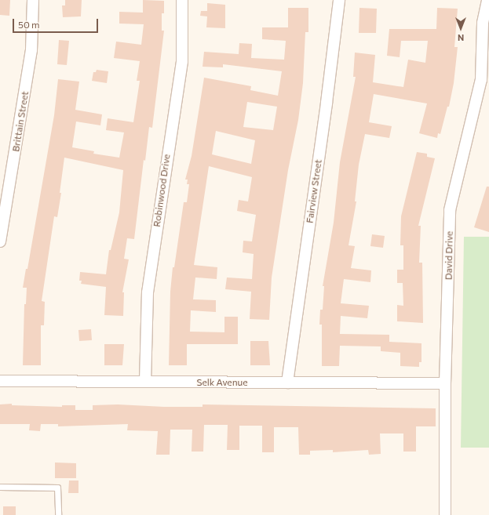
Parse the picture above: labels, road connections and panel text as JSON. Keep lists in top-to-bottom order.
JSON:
{
  "streets": {
    "street": [
      "Brittain Street",
      "Robinwood Drive",
      "Fairview Street",
      "David Drive",
      "Selk Avenue"
    ]
  },
  "crossings": [
    ["Robinwood Drive", "Selk Avenue"],
    ["Fairview Street", "Selk Avenue"],
    ["David Drive", "Selk Avenue"]
  ],
  "scale_bar": "50 m",
  "north": "bottom"
}
